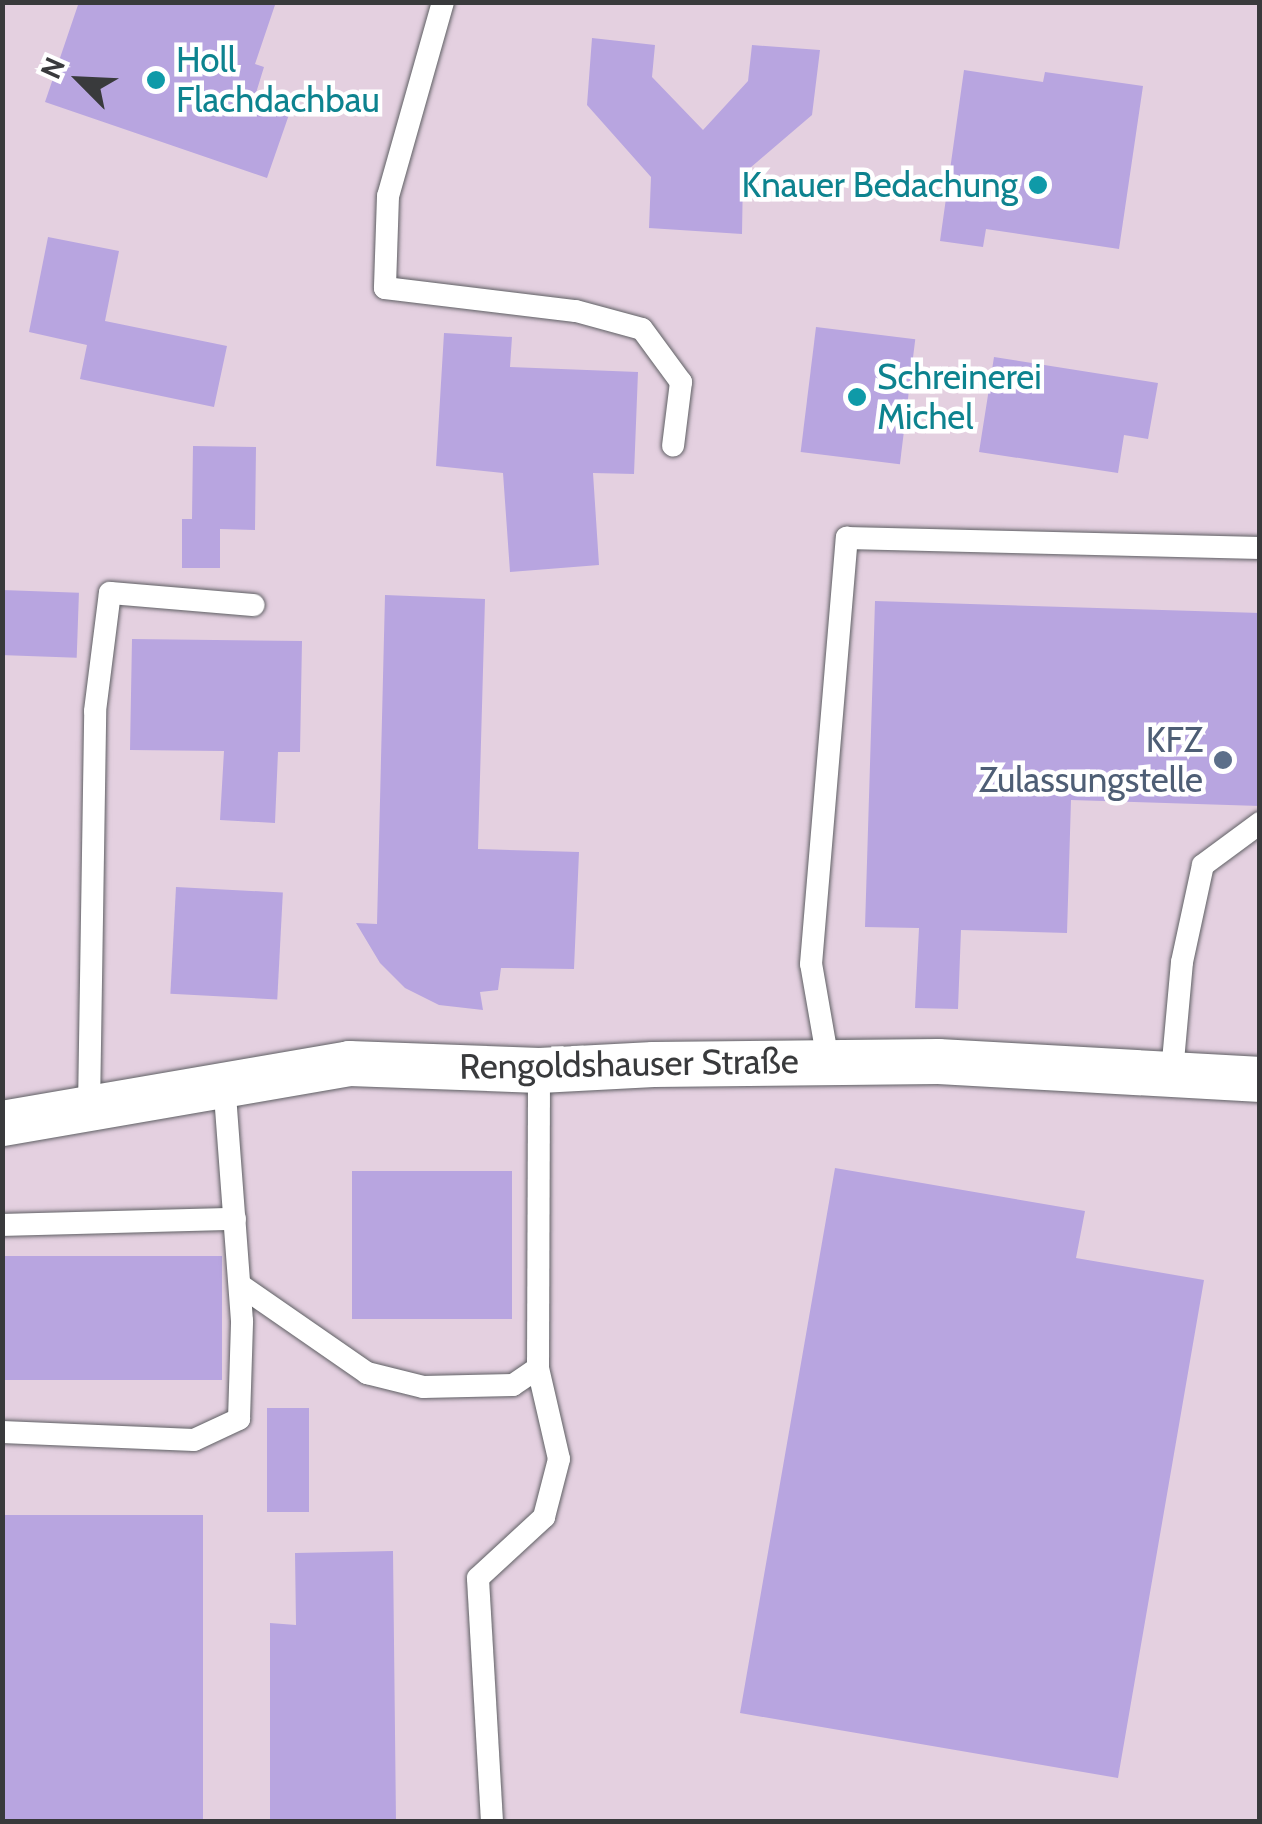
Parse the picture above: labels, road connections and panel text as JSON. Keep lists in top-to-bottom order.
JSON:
{
  "streets": {
    "street": ["Rengoldshauser Straße"]
  },
  "places": [
    "Holl Flachdachbau",
    "Knauer Bedachung",
    "Schreinerei Michel",
    "KFZ Zulassungstelle"
  ],
  "north": "top left"
}
